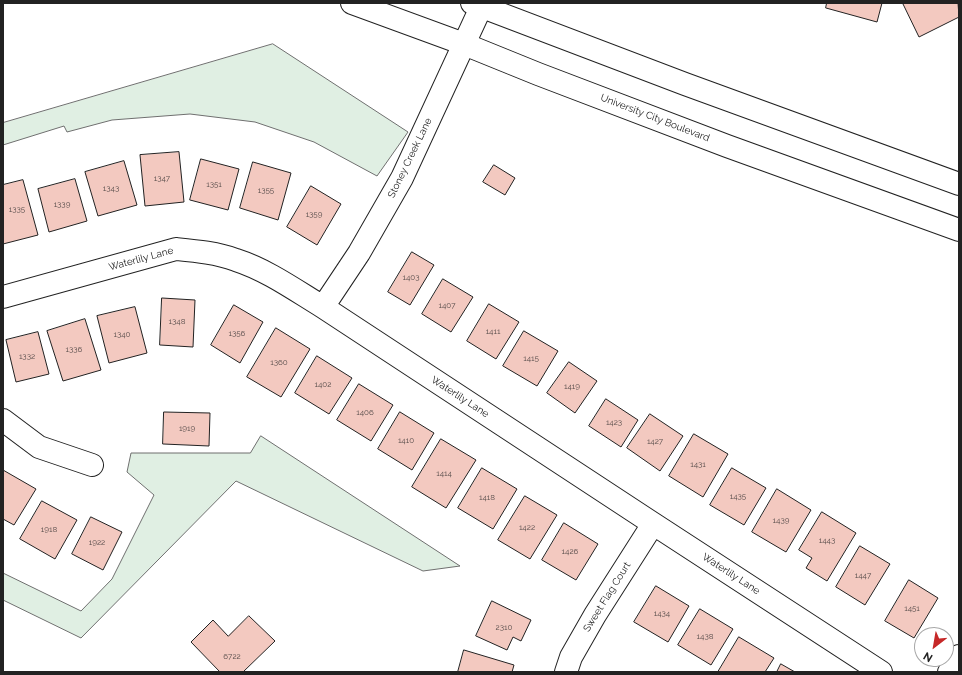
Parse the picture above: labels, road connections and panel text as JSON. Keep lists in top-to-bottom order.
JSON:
{
  "streets": {
    "street": [
      "University City Boulevard",
      "Stoney Creek Lane",
      "Waterlily Lane",
      "Sweet Flag Court"
    ]
  },
  "crossings": [
    ["University City Boulevard", "Stoney Creek Lane"],
    ["Stoney Creek Lane", "Waterlily Lane"],
    ["Waterlily Lane", "Sweet Flag Court"]
  ],
  "house_numbers": [
    "1347",
    "1351",
    "1343",
    "1355",
    "1339",
    "1335",
    "1359",
    "1403",
    "1407",
    "1348",
    "1411",
    "1356",
    "1340",
    "1336",
    "1332",
    "1415",
    "1360",
    "1402",
    "1419",
    "1406",
    "1423",
    "1919",
    "1410",
    "1427",
    "1431",
    "1414",
    "1435",
    "1418",
    "1439",
    "1422",
    "1918",
    "1443",
    "1922",
    "1426",
    "1447",
    "1451",
    "1434",
    "2310",
    "1438",
    "6722"
  ],
  "north": "bottom left"
}
